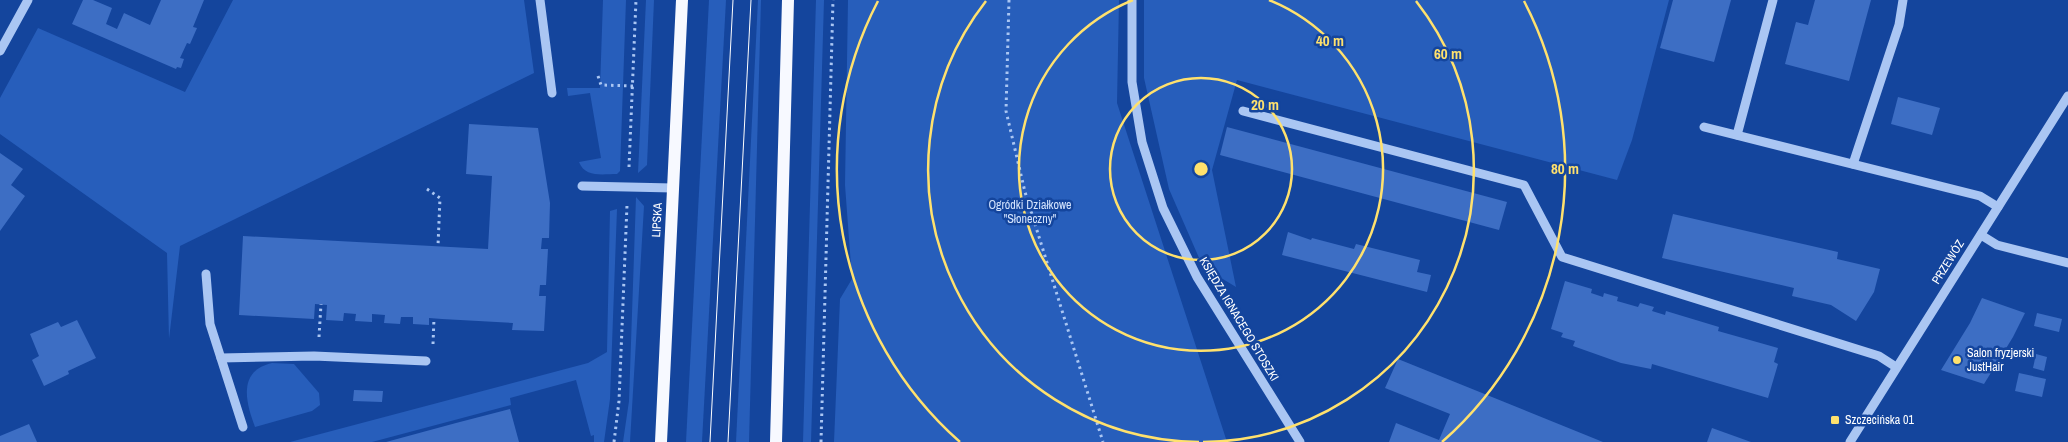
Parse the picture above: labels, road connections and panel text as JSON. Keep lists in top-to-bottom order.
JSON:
{
  "streets": {
    "main road": ["LIPSKA"],
    "street": ["PRZEWÓZ", "KSIĘDZA IGNACEGO STOSZKI"]
  },
  "parks": ["Ogródki Działkowe \"Słoneczny\""],
  "places": {
    "other": ["Salon fryzjerski JustHair"],
    "transit": ["Szczecińska 01"]
  },
  "rings": [
    "40 m",
    "60 m",
    "20 m",
    "80 m"
  ]
}
